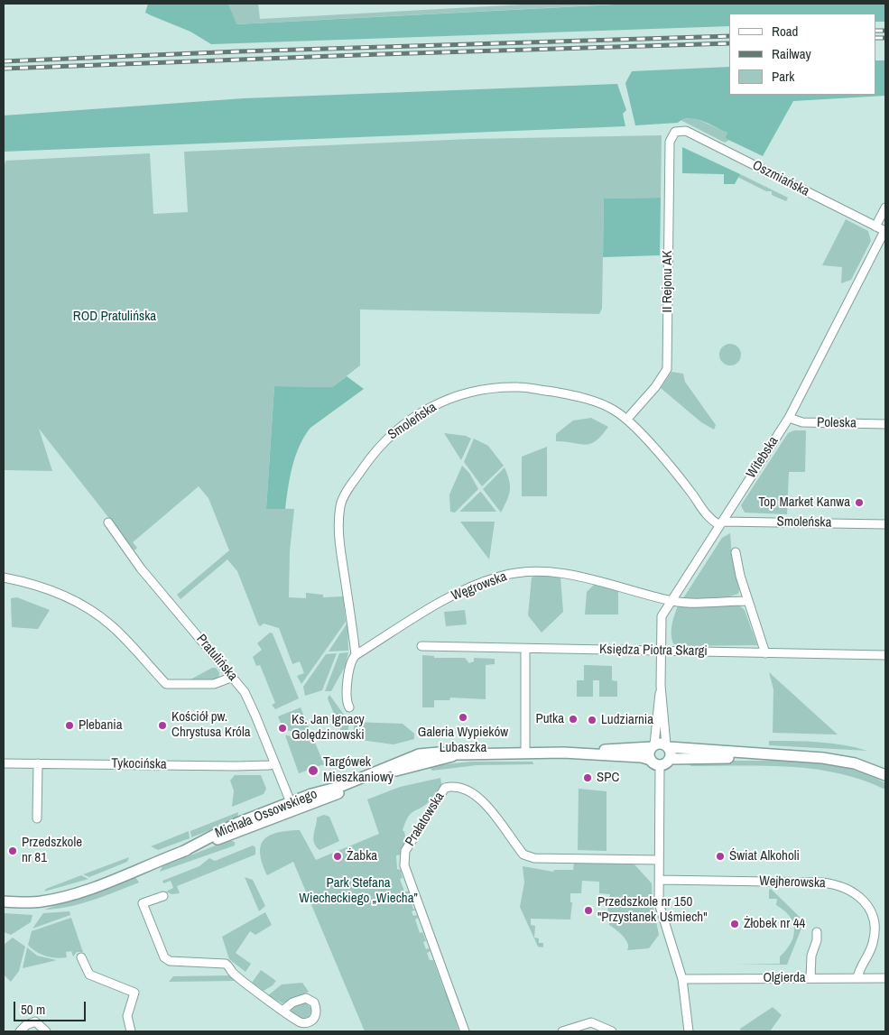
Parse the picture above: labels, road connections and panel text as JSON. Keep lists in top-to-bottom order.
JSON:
{
  "streets": {
    "street": [
      "Oszmiańska",
      "II Rejonu AK",
      "Smoleńska",
      "Poleska",
      "Witebska",
      "Węgrowska",
      "Księdza Piotra Skargi",
      "Pratulińska",
      "Tykocińska",
      "Michała Ossowskiego",
      "Prałatowska",
      "Wejherowska",
      "Olgierda"
    ]
  },
  "crossings": [
    ["Oszmiańska", "II Rejonu AK"],
    ["Oszmiańska", "Witebska"],
    ["II Rejonu AK", "Smoleńska"],
    ["Smoleńska", "Witebska"],
    ["Smoleńska", "Węgrowska"],
    ["Poleska", "Witebska"],
    ["Witebska", "Węgrowska"],
    ["Witebska", "Księdza Piotra Skargi"],
    ["Witebska", "Michała Ossowskiego"],
    ["Pratulińska", "Tykocińska"],
    ["Pratulińska", "Michała Ossowskiego"],
    ["Wejherowska", "Olgierda"]
  ],
  "parks": ["ROD Pratulińska", "Park Stefana Wiecheckiego „Wiecha”"],
  "places": [
    "Top Market Kanwa",
    "Galeria Wypieków Lubaszka",
    "Putka",
    "Ludziarnia",
    "Plebania",
    "Kościół pw. Chrystusa Króla",
    "Ks. Jan Ignacy Golędzinowski",
    "Targówek Mieszkaniowy",
    "SPC",
    "Przedszkole nr 81",
    "Żabka",
    "Świat Alkoholi",
    "Przedszkole nr 150 \"Przystanek Uśmiech\"",
    "Żłobek nr 44"
  ],
  "legend": ["Road", "Railway", "Park"],
  "scale_bar": "50 m"
}
